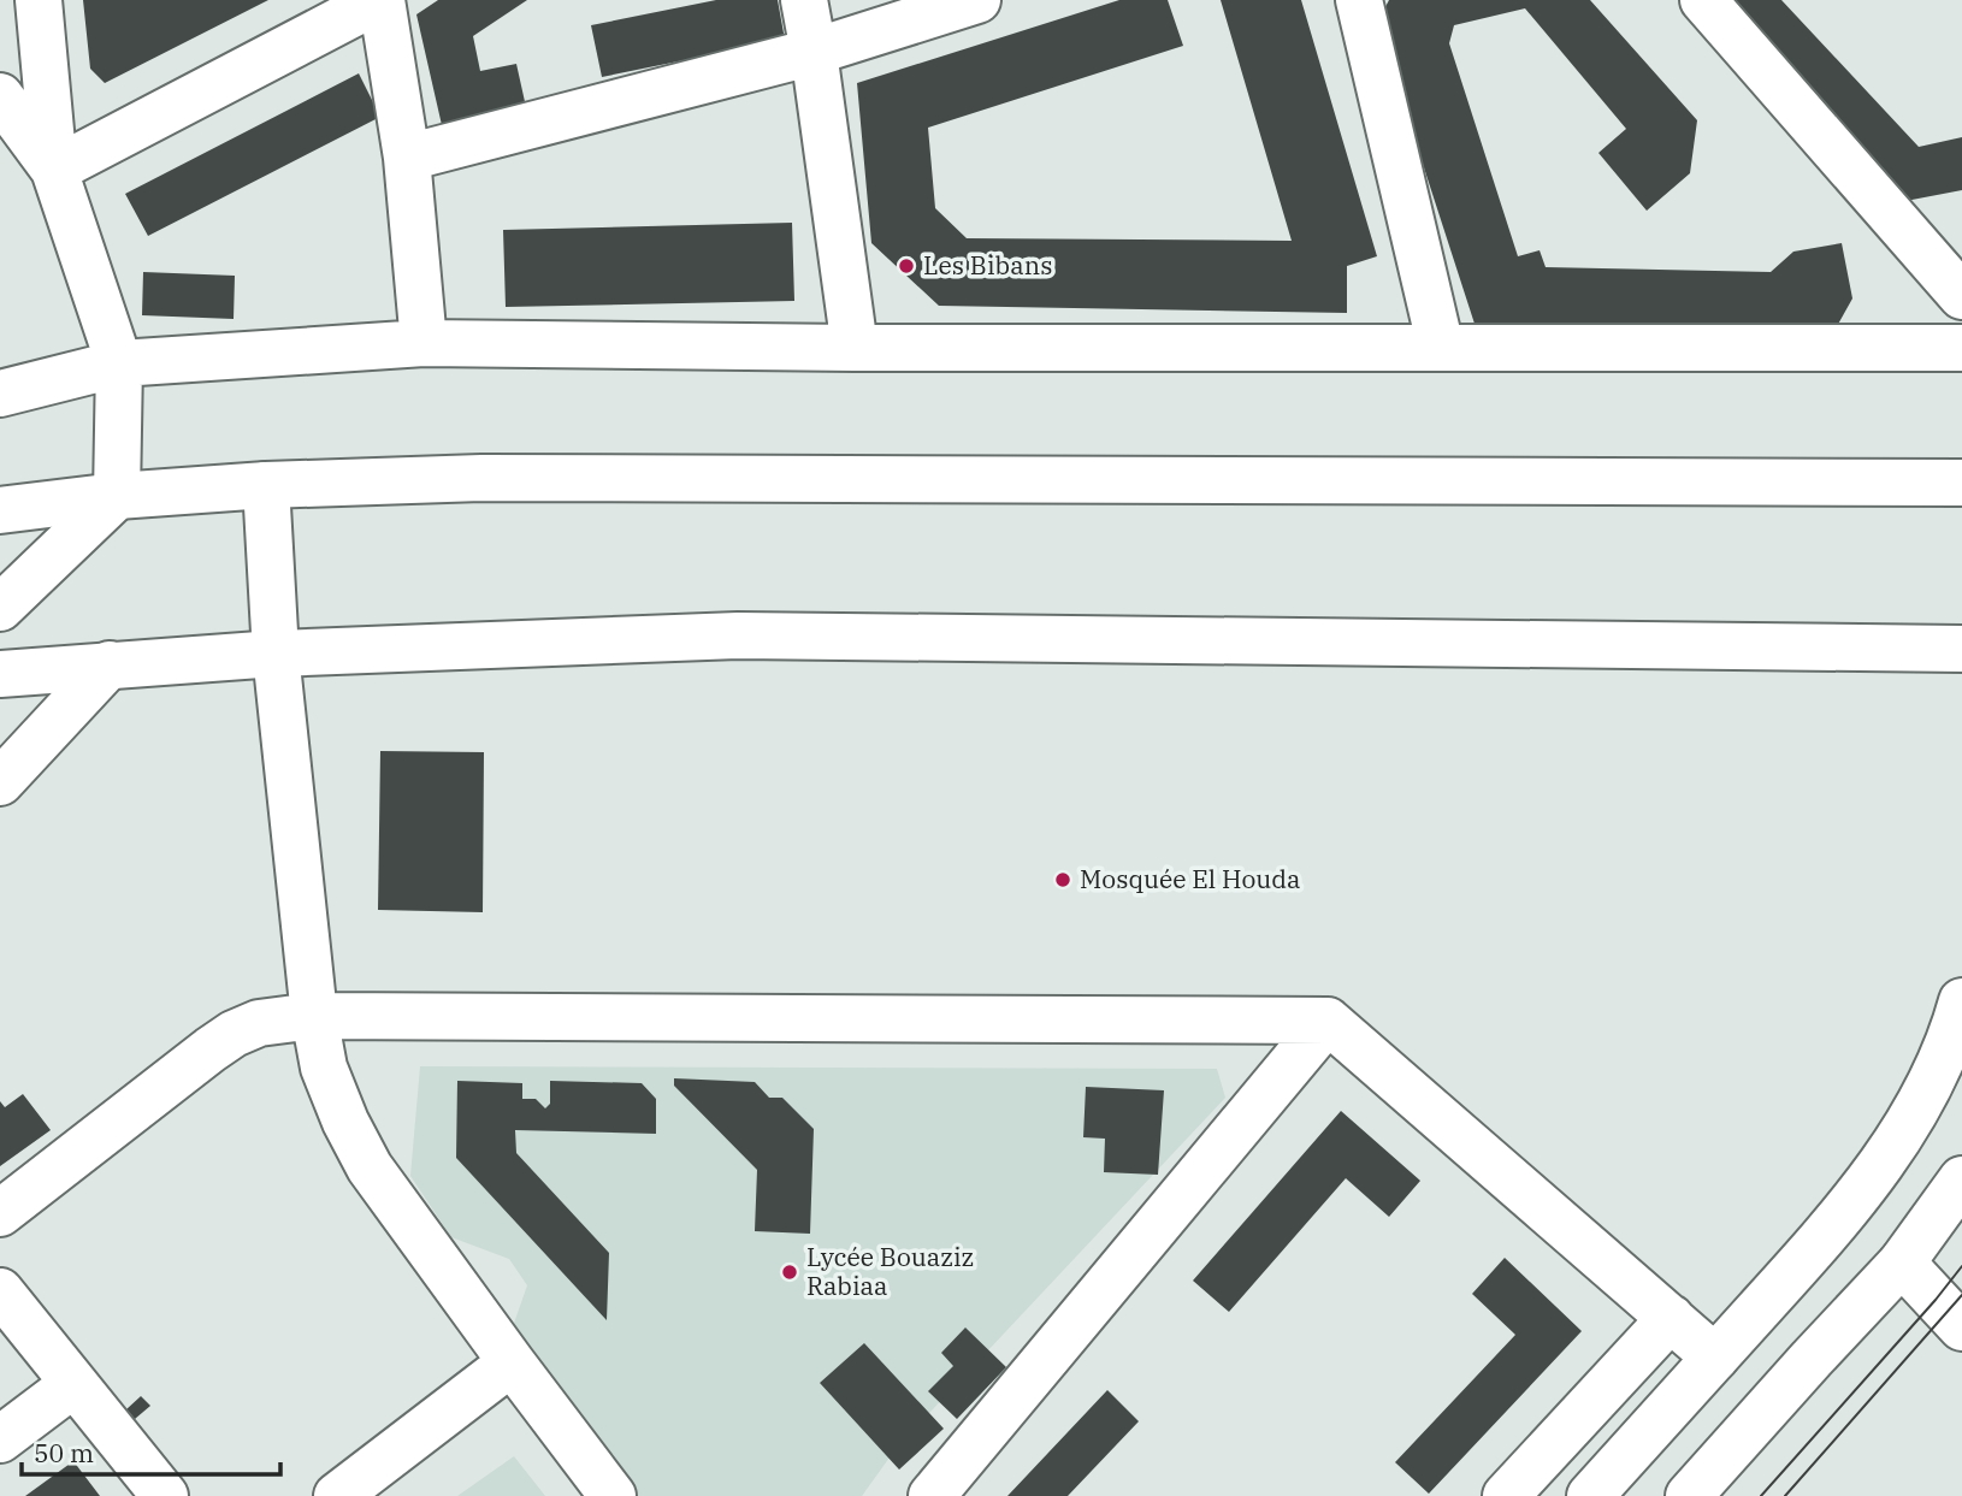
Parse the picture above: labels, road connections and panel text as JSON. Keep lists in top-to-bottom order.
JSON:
{
  "places": ["Les Bibans", "Mosquée El Houda", "Lycée Bouaziz Rabiaa"],
  "scale_bar": "50 m"
}
